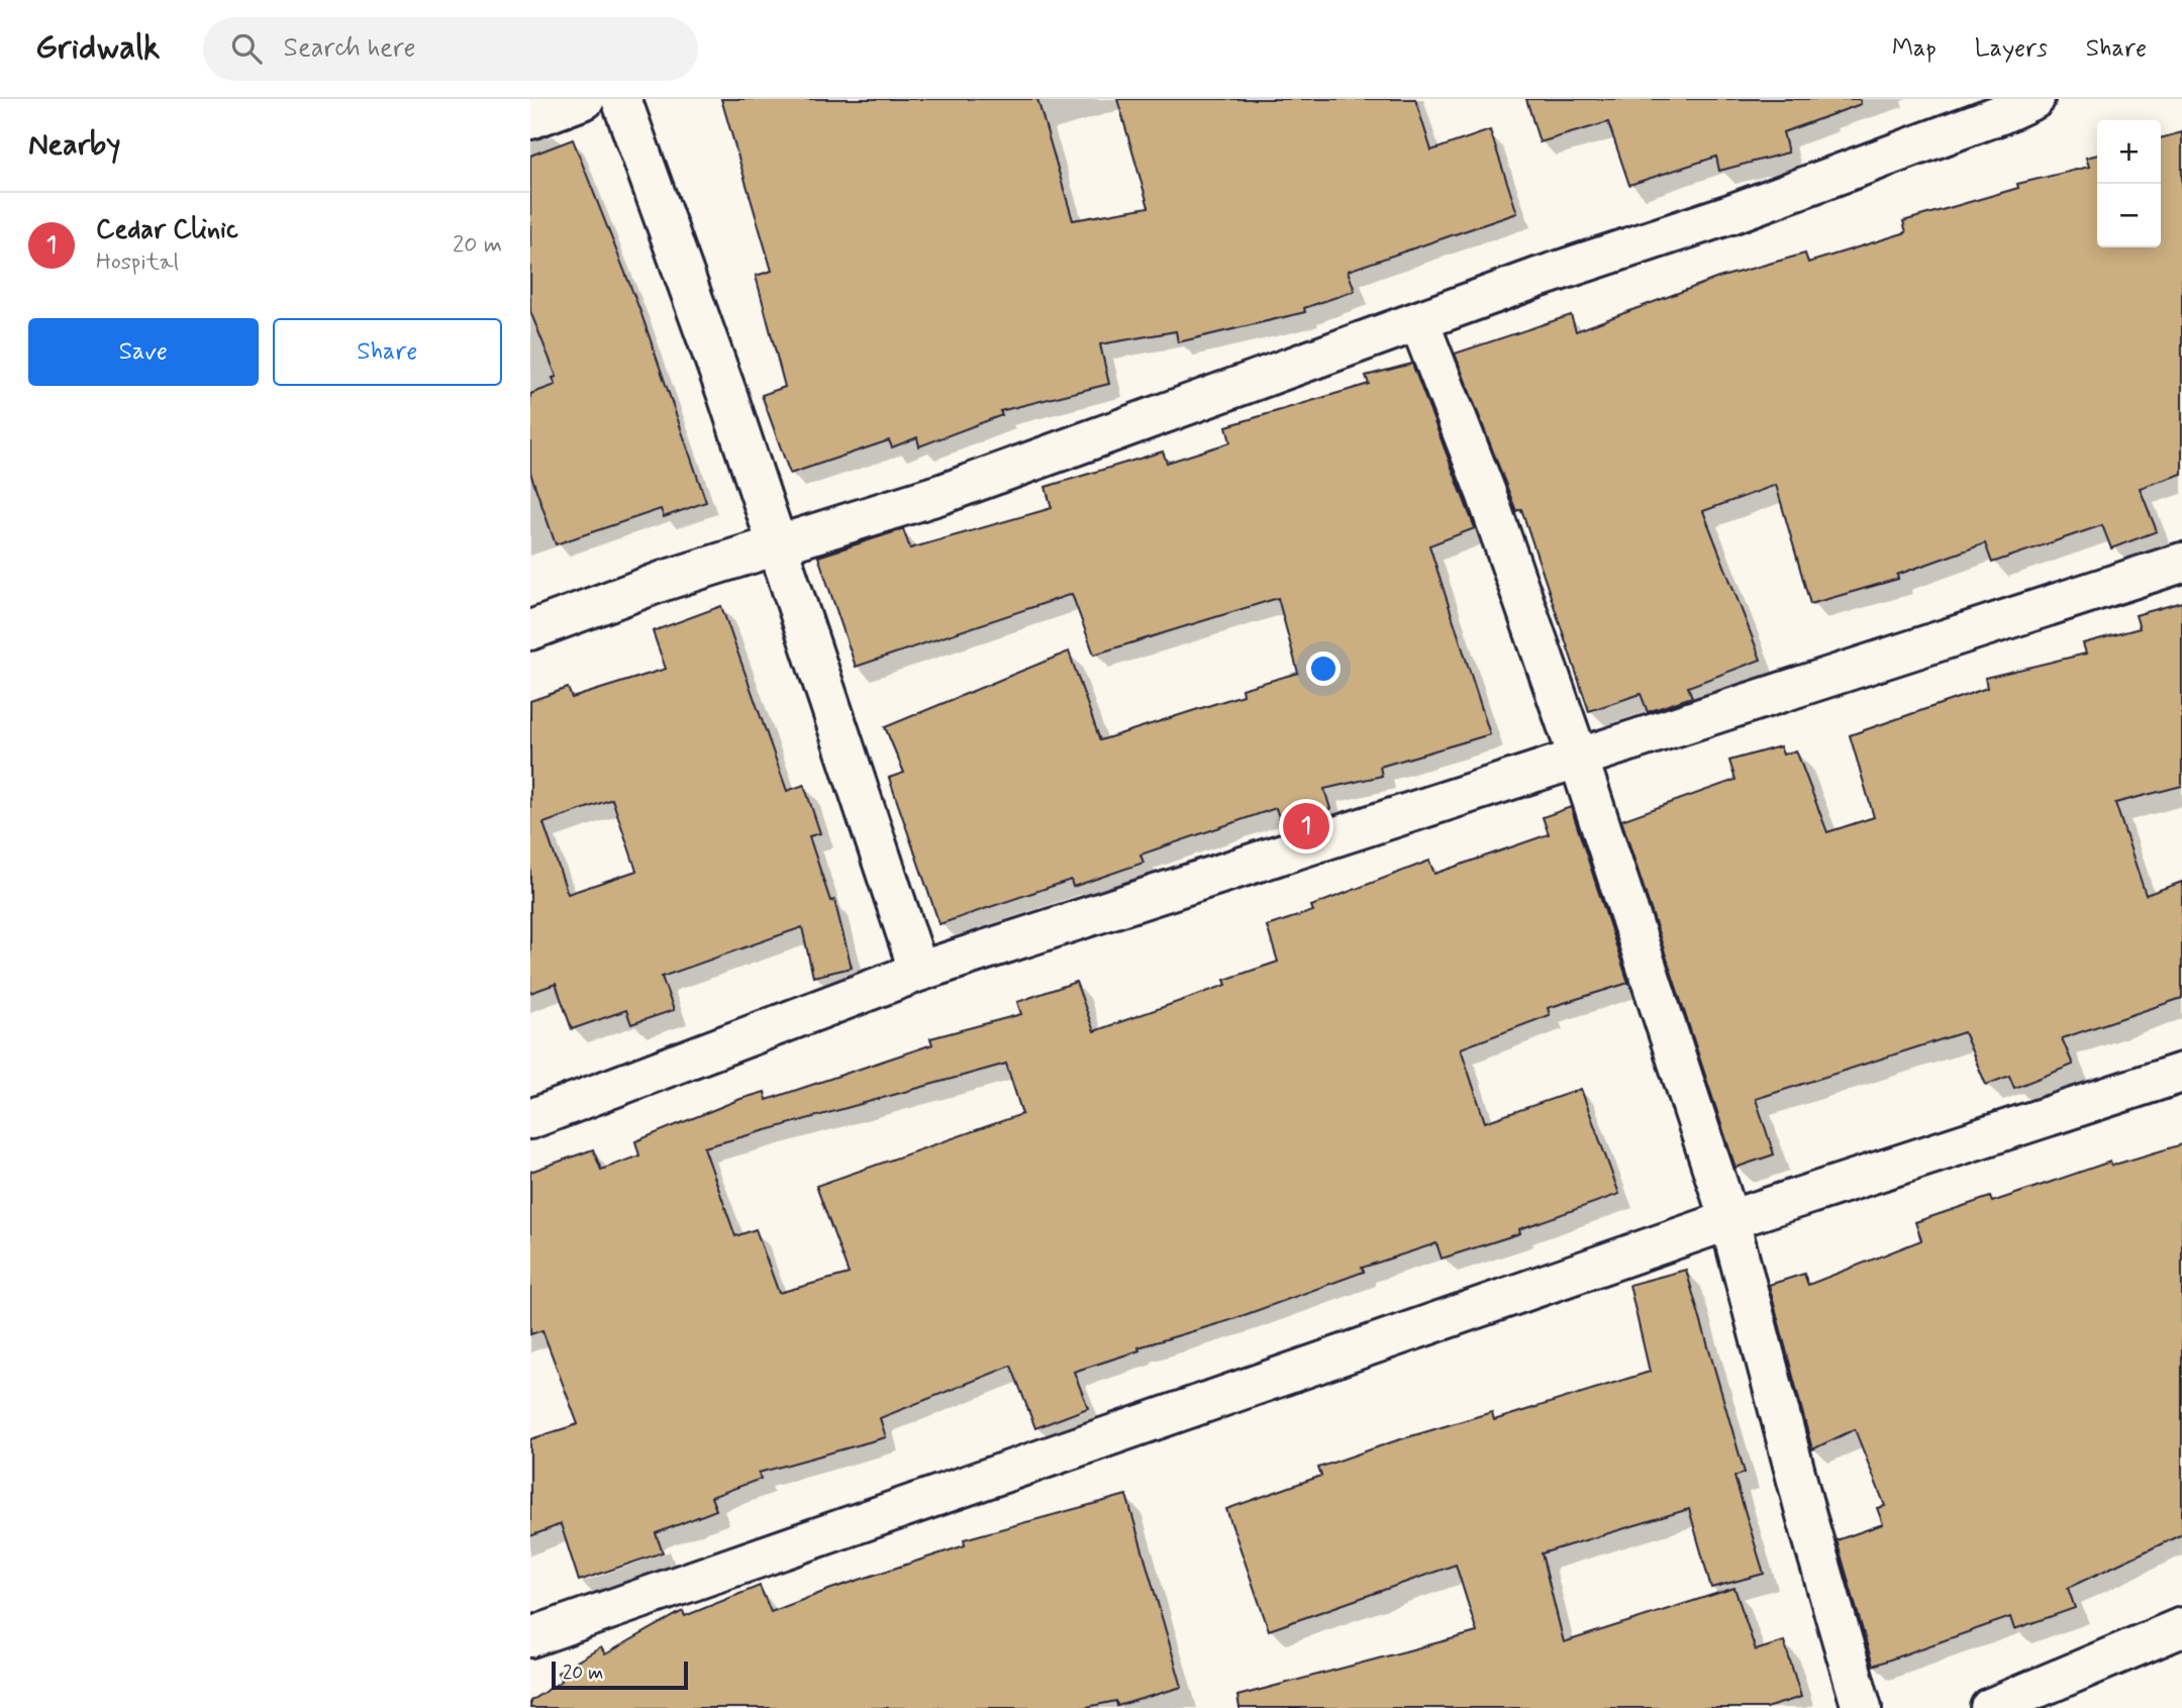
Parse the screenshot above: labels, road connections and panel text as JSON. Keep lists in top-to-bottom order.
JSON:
{
  "scale_bar": "20 m",
  "page": {
    "header": "Gridwalk",
    "search": "Search here",
    "nav": ["Map", "Layers", "Share"],
    "heading": "Nearby",
    "map_buttons": ["+", "−"],
    "list": [
      {
        "mark": "1",
        "name": "Cedar Clinic",
        "note": "Hospital",
        "value": "20 m"
      }
    ],
    "buttons": ["Save", "Share"],
    "pins": "1",
    "scale": "20 m"
  }
}
